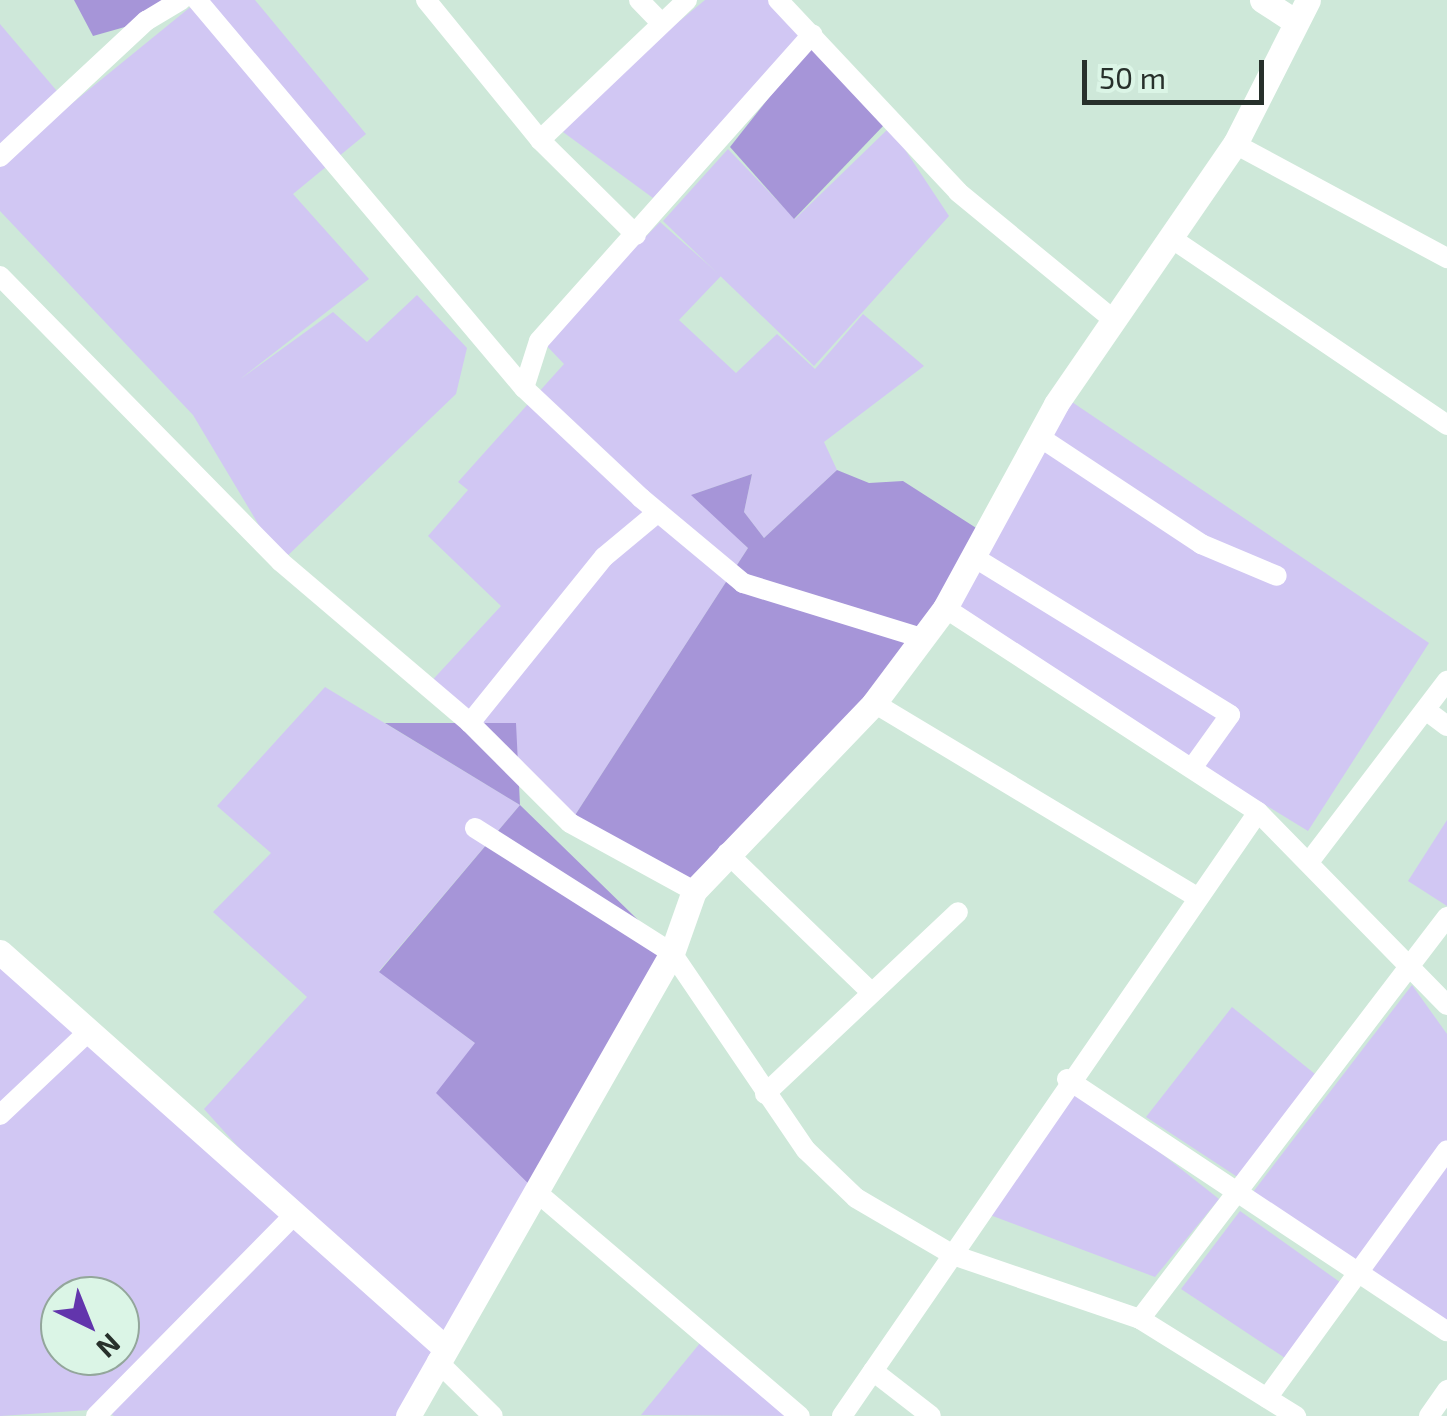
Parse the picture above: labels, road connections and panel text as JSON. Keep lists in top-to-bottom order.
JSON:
{
  "scale_bar": "50 m",
  "north": "bottom right"
}
